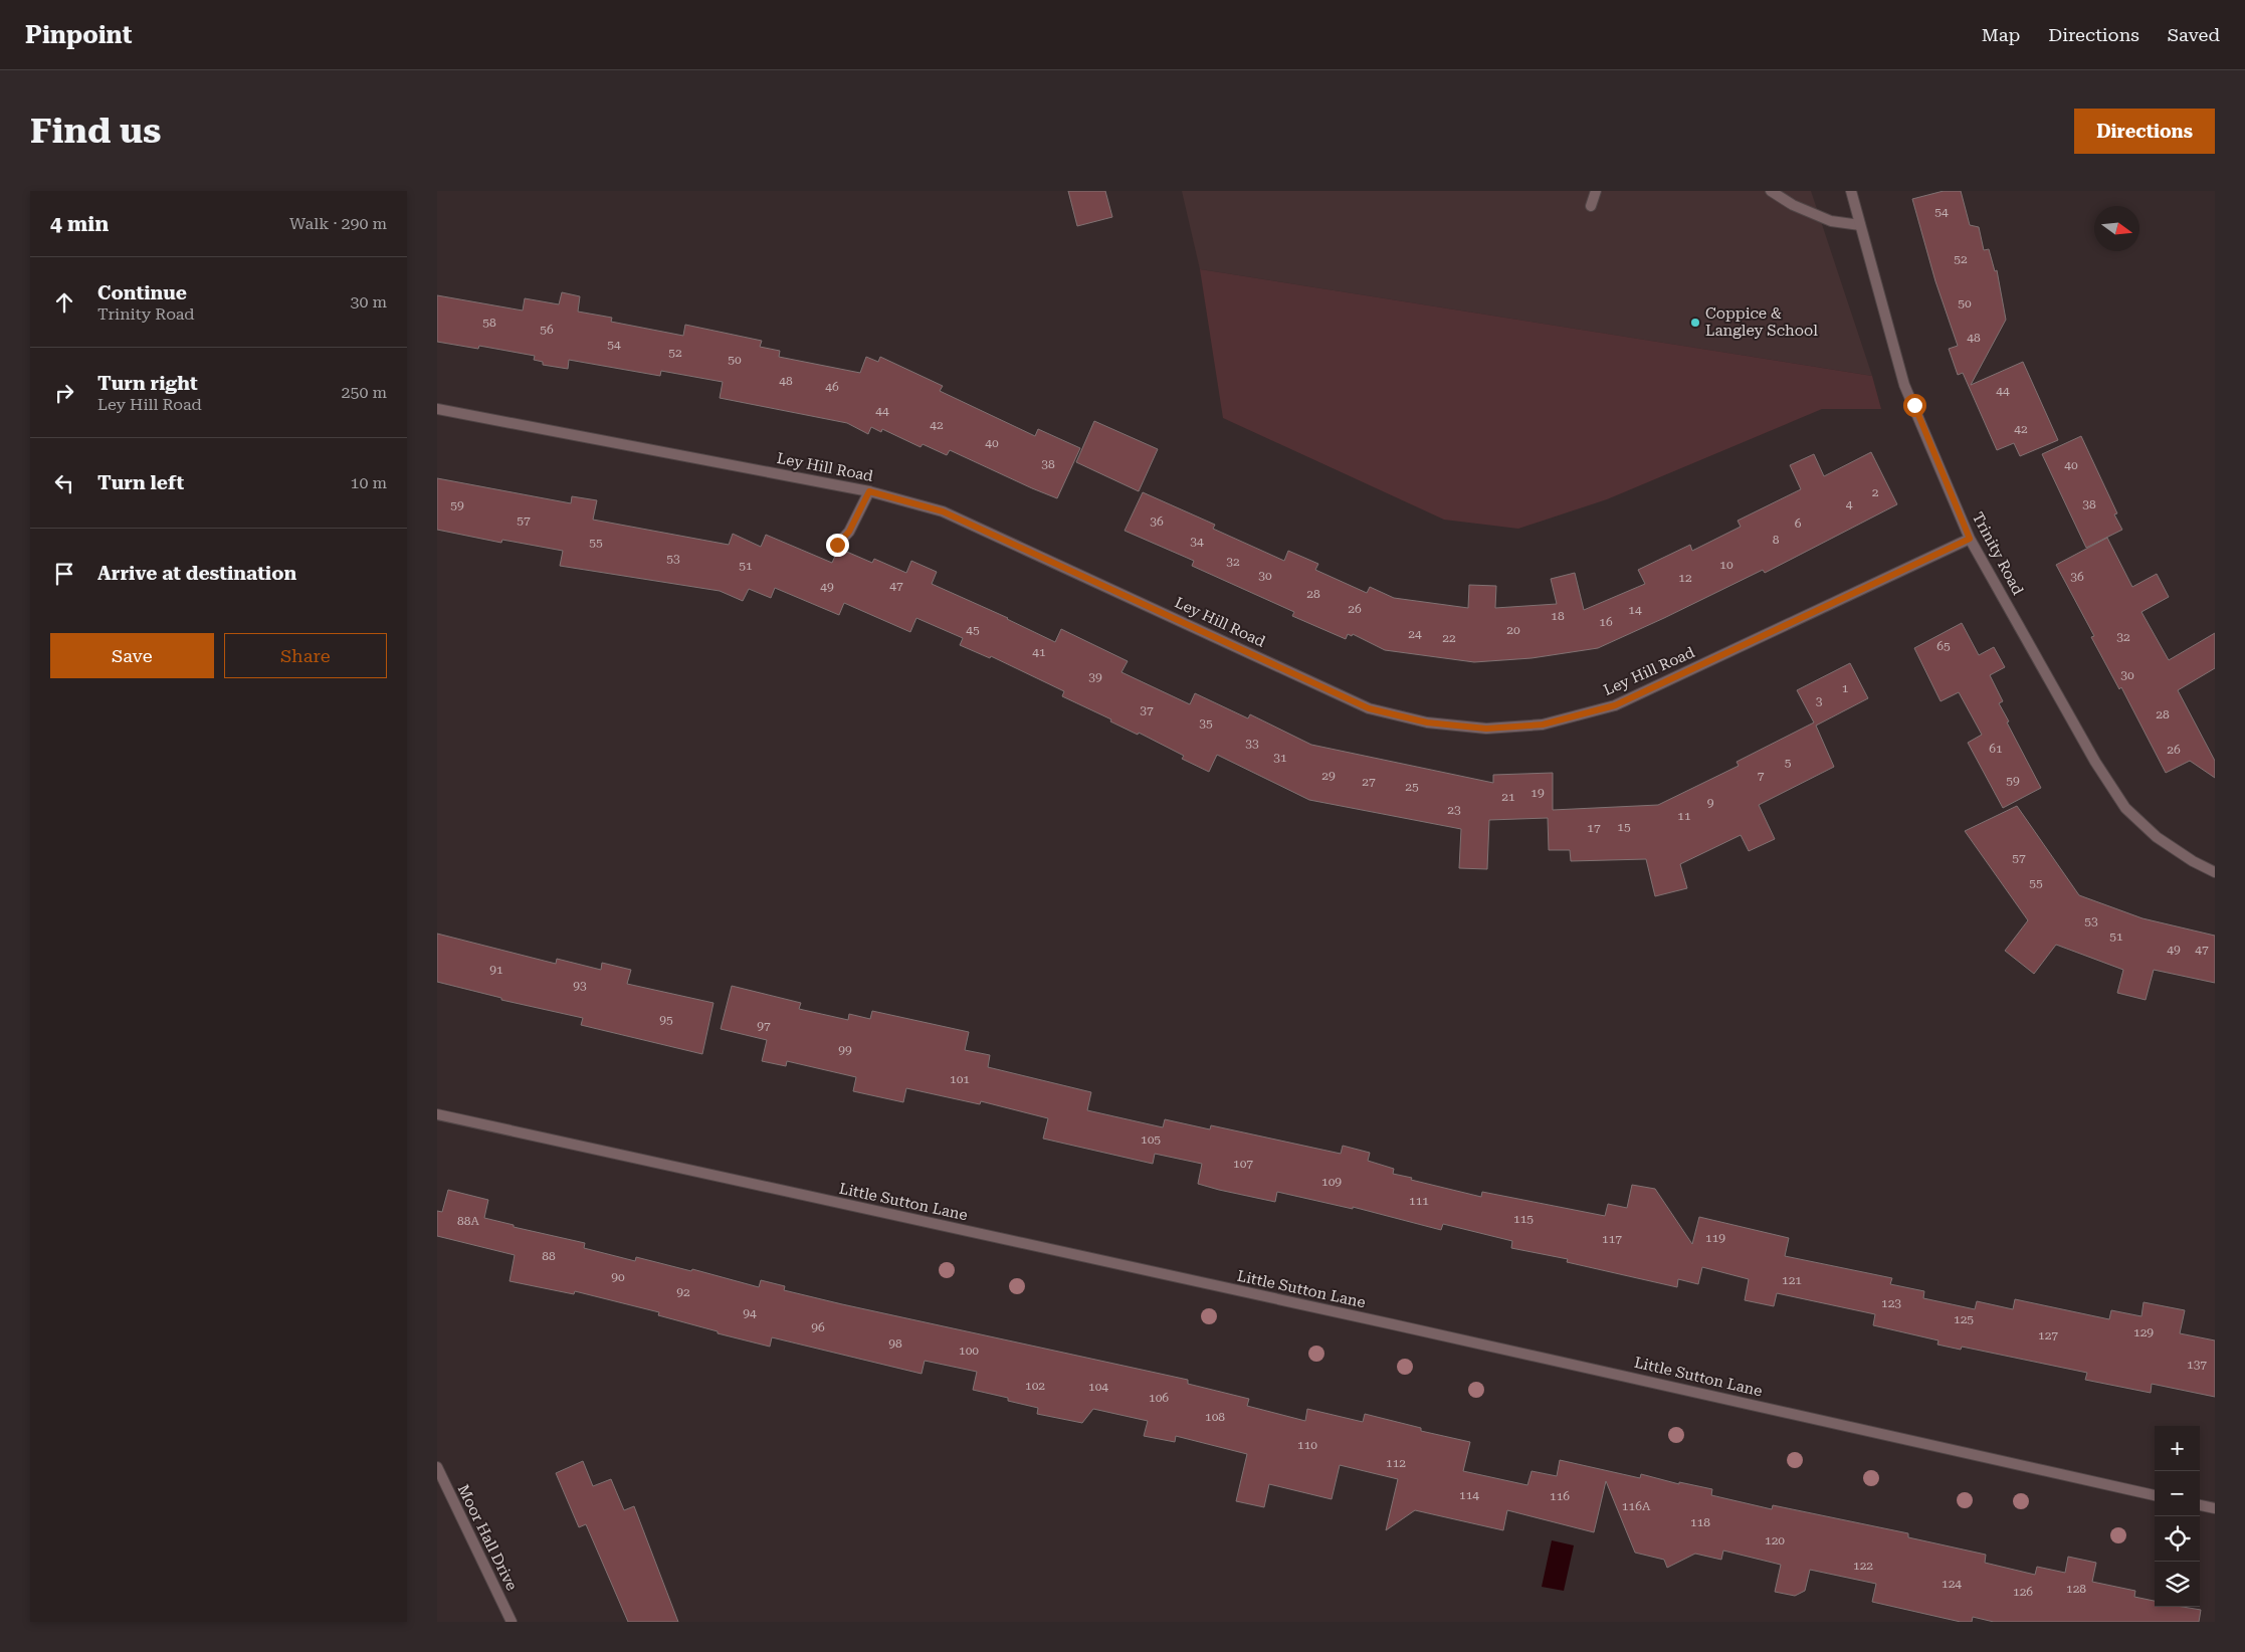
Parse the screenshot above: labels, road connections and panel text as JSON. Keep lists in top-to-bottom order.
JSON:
{
  "streets": {
    "street": [
      "Ley Hill Road",
      "Trinity Road",
      "Little Sutton Lane",
      "Moor Hall Drive"
    ]
  },
  "crossings": [
    ["Ley Hill Road", "Trinity Road"]
  ],
  "places": ["Coppice & Langley School"],
  "house_numbers": [
    "54",
    "52",
    "50",
    "58",
    "56",
    "48",
    "54",
    "52",
    "50",
    "48",
    "46",
    "44",
    "44",
    "42",
    "42",
    "40",
    "38",
    "40",
    "2",
    "4",
    "38",
    "59",
    "57",
    "36",
    "6",
    "8",
    "34",
    "55",
    "53",
    "32",
    "10",
    "51",
    "30",
    "36",
    "12",
    "47",
    "49",
    "28",
    "26",
    "14",
    "18",
    "16",
    "45",
    "20",
    "24",
    "32",
    "22",
    "65",
    "41",
    "30",
    "39",
    "1",
    "3",
    "37",
    "28",
    "35",
    "33",
    "61",
    "26",
    "31",
    "5",
    "29",
    "7",
    "59",
    "27",
    "25",
    "19",
    "21",
    "9",
    "23",
    "11",
    "15",
    "17",
    "57",
    "55",
    "53",
    "51",
    "49",
    "47",
    "91",
    "93",
    "95",
    "97",
    "99",
    "101",
    "105",
    "107",
    "109",
    "111",
    "115",
    "88A",
    "119",
    "117",
    "88",
    "90",
    "121",
    "92",
    "123",
    "94",
    "125",
    "96",
    "129",
    "127",
    "98",
    "100",
    "137",
    "102",
    "104",
    "106",
    "108",
    "110",
    "112",
    "114",
    "116",
    "116A",
    "118",
    "120",
    "122",
    "124",
    "128",
    "126"
  ],
  "north": "right",
  "page": {
    "header": "Pinpoint",
    "nav": ["Map", "Directions", "Saved"],
    "buttons": [
      "Directions",
      ["Save", "Share"]
    ],
    "title": "Find us",
    "heading": ["4 min", "Walk · 290 m"],
    "list": [
      ["Continue", "Trinity Road", "30 m"],
      ["Turn right", "Ley Hill Road", "250 m"],
      ["Turn left", "10 m"],
      "Arrive at destination"
    ],
    "map_buttons": ["+", "−"]
  }
}
